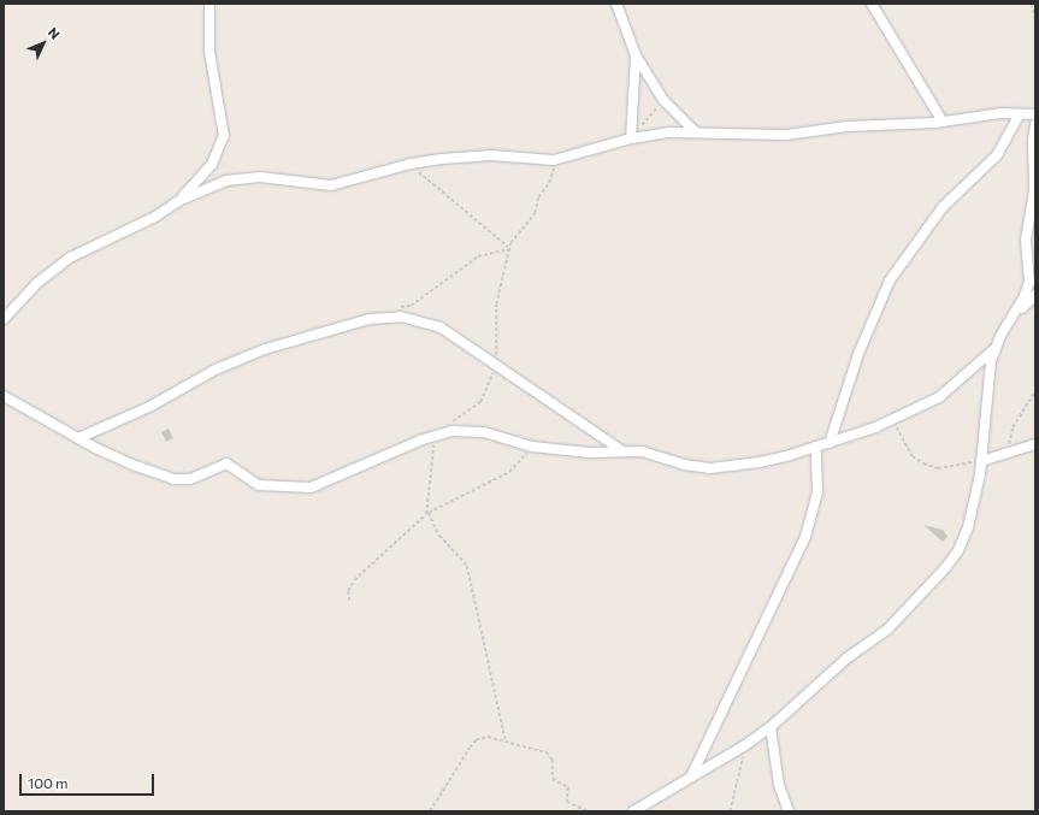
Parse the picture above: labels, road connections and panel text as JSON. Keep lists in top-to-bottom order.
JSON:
{
  "scale_bar": "100 m",
  "north": "top right"
}
